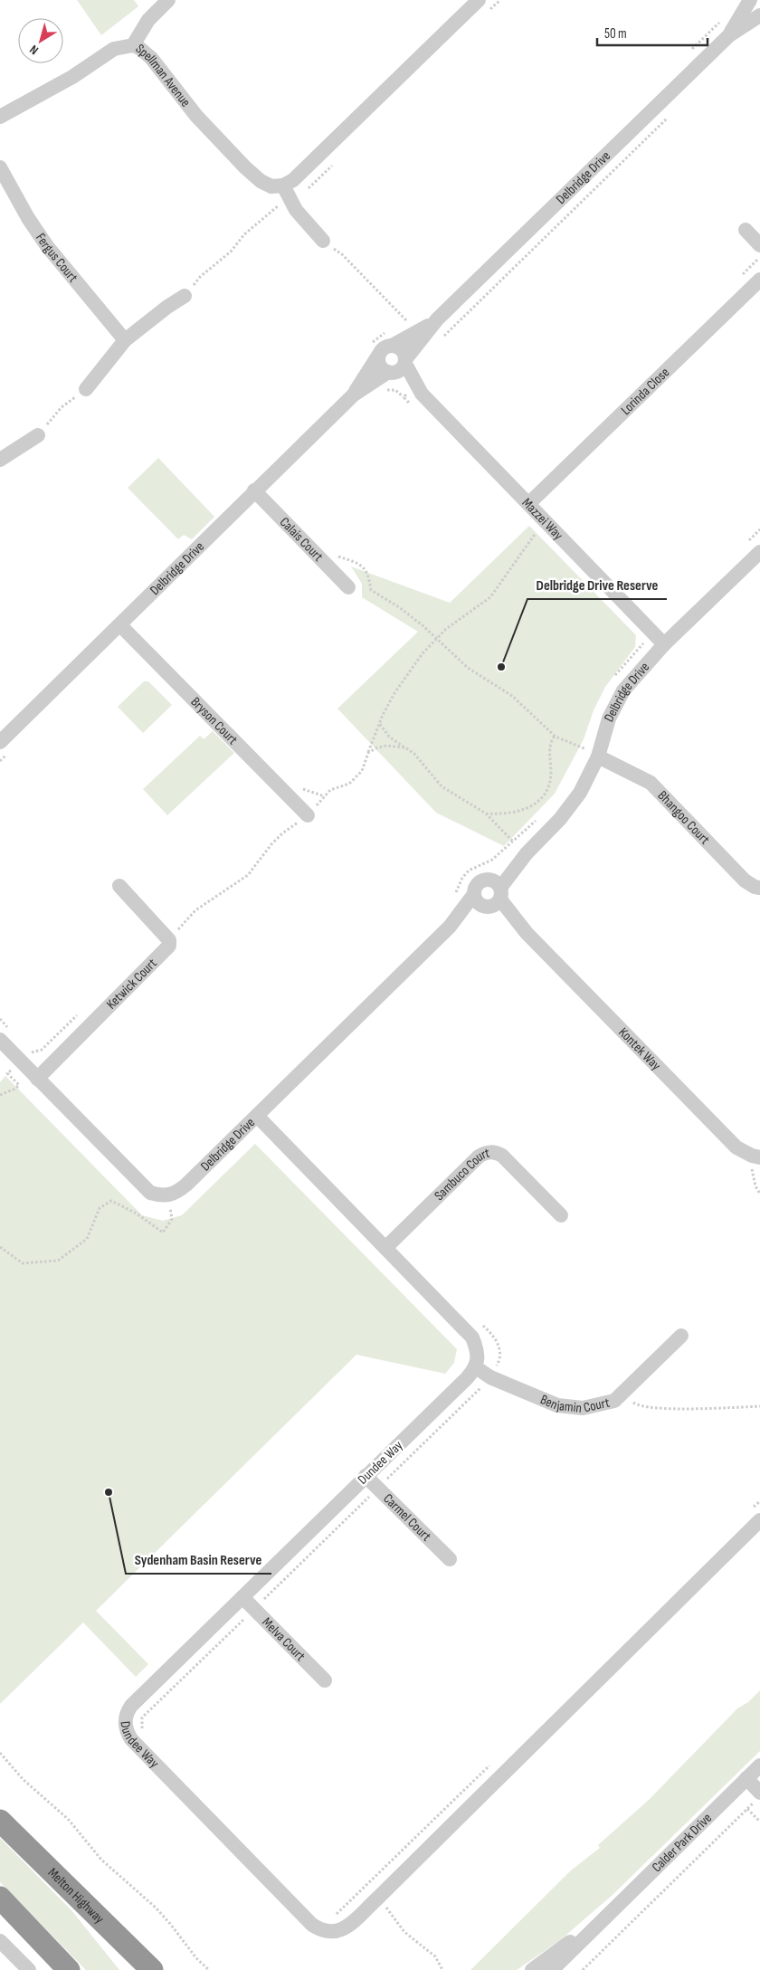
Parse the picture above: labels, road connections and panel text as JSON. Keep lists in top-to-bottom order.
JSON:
{
  "streets": {
    "highway": ["Melton Highway"],
    "street": [
      "Spellman Avenue",
      "Delbridge Drive",
      "Fergus Court",
      "Lorinda Close",
      "Mazzei Way",
      "Calais Court",
      "Bryson Court",
      "Bhangoo Court",
      "Ketwick Court",
      "Kontek Way",
      "Sambuco Court",
      "Benjamin Court",
      "Dundee Way",
      "Carmel Court",
      "Melva Court",
      "Calder Park Drive"
    ]
  },
  "crossings": [
    ["Delbridge Drive", "Mazzei Way"],
    ["Delbridge Drive", "Calais Court"],
    ["Delbridge Drive", "Bryson Court"],
    ["Delbridge Drive", "Bhangoo Court"],
    ["Delbridge Drive", "Kontek Way"],
    ["Lorinda Close", "Mazzei Way"],
    ["Benjamin Court", "Dundee Way"],
    ["Dundee Way", "Carmel Court"],
    ["Dundee Way", "Melva Court"]
  ],
  "places": ["Delbridge Drive Reserve", "Sydenham Basin Reserve"],
  "scale_bar": "50 m",
  "north": "bottom left"
}
